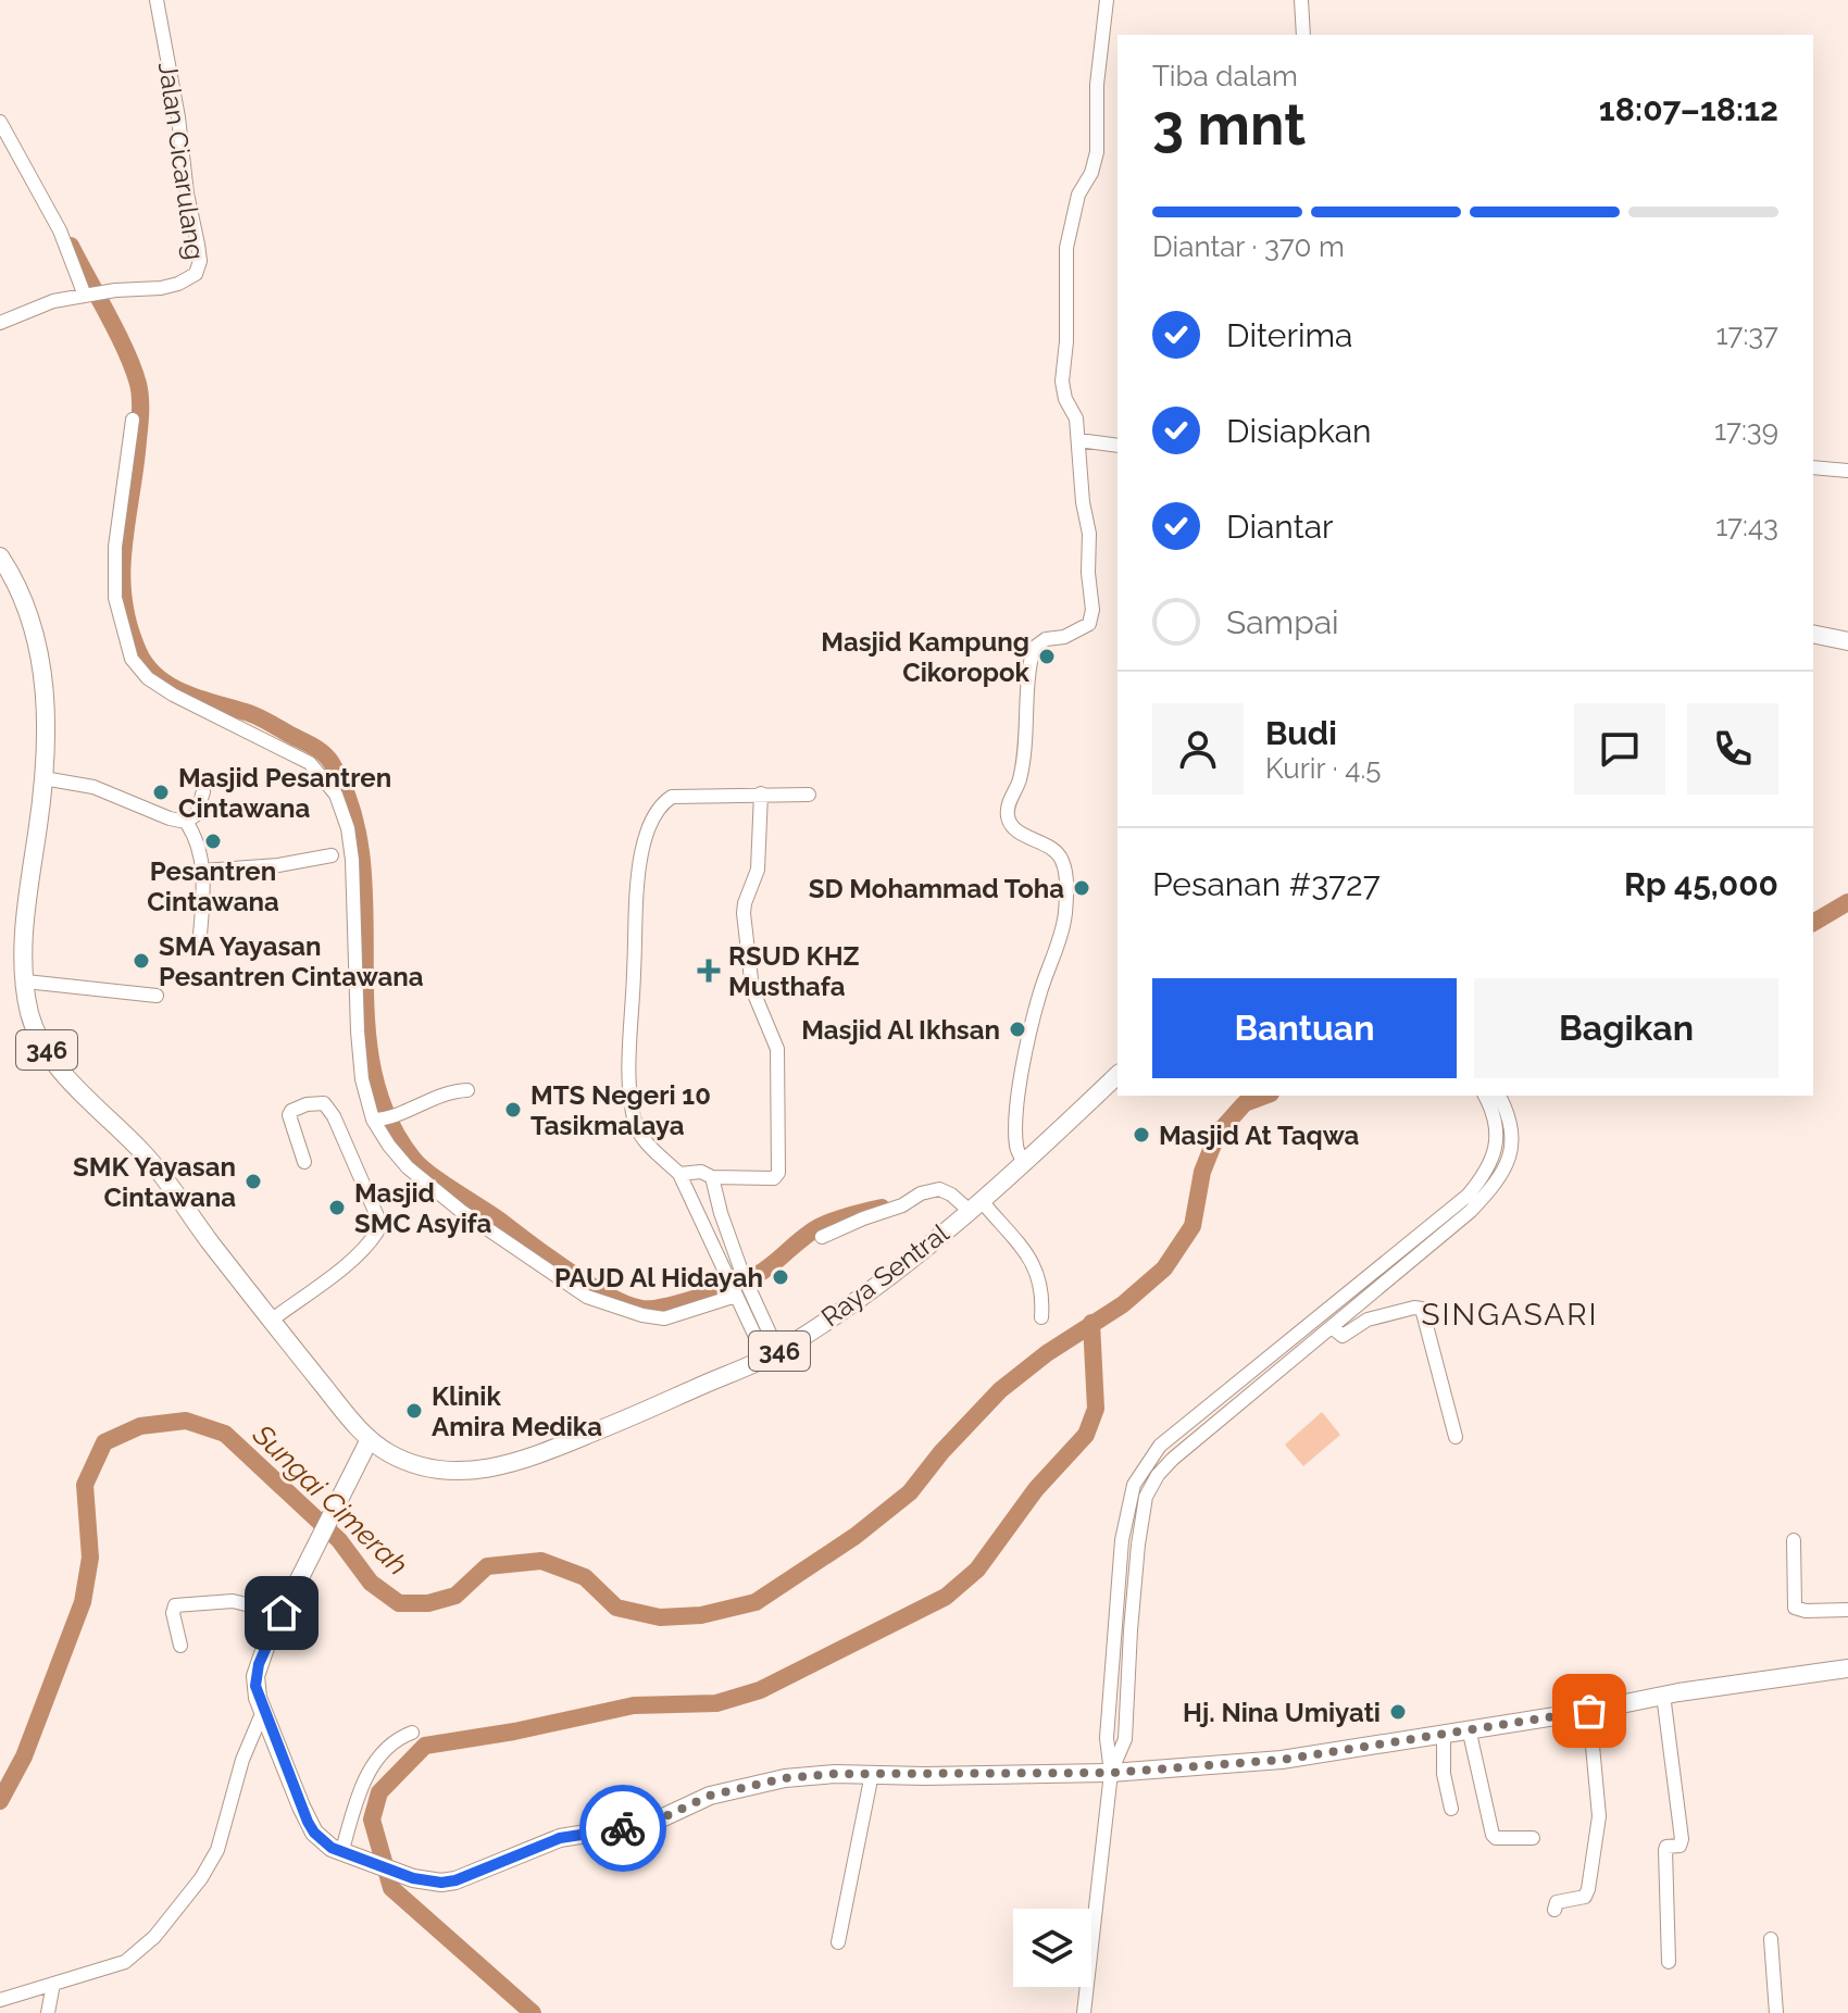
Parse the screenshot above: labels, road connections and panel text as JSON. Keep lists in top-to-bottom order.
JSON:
{
  "streets": {
    "main road": ["346", "Raya Sentral"],
    "street": ["Jalan Cicarulang"]
  },
  "crossings": [
    ["346", "Raya Sentral"]
  ],
  "districts": ["SINGASARI"],
  "water": ["Sungai Cimerah"],
  "places": {
    "other": [
      "Masjid Kampung Cikoropok",
      "Masjid Pesantren Cintawana",
      "Pesantren Cintawana",
      "SD Mohammad Toha",
      "SMA Yayasan Pesantren Cintawana",
      "Masjid Al Ikhsan",
      "MTS Negeri 10 Tasikmalaya",
      "Masjid At Taqwa",
      "SMK Yayasan Cintawana",
      "Masjid SMC Asyifa",
      "PAUD Al Hidayah",
      "Klinik Amira Medika",
      "Hj. Nina Umiyati"
    ],
    "health": ["RSUD KHZ Musthafa"]
  },
  "page": {
    "heading": ["3 mnt", "Tiba dalam", "18:07–18:12"],
    "panel": [
      "Budi",
      "Kurir · 4.5",
      "Pesanan #3727",
      "Rp 45,000"
    ],
    "bar": "Diantar · 370 m",
    "list": [
      ["Diterima", "17:37"],
      ["Disiapkan", "17:39"],
      ["Diantar", "17:43"],
      "Sampai"
    ],
    "buttons": ["Bantuan", "Bagikan"]
  }
}
